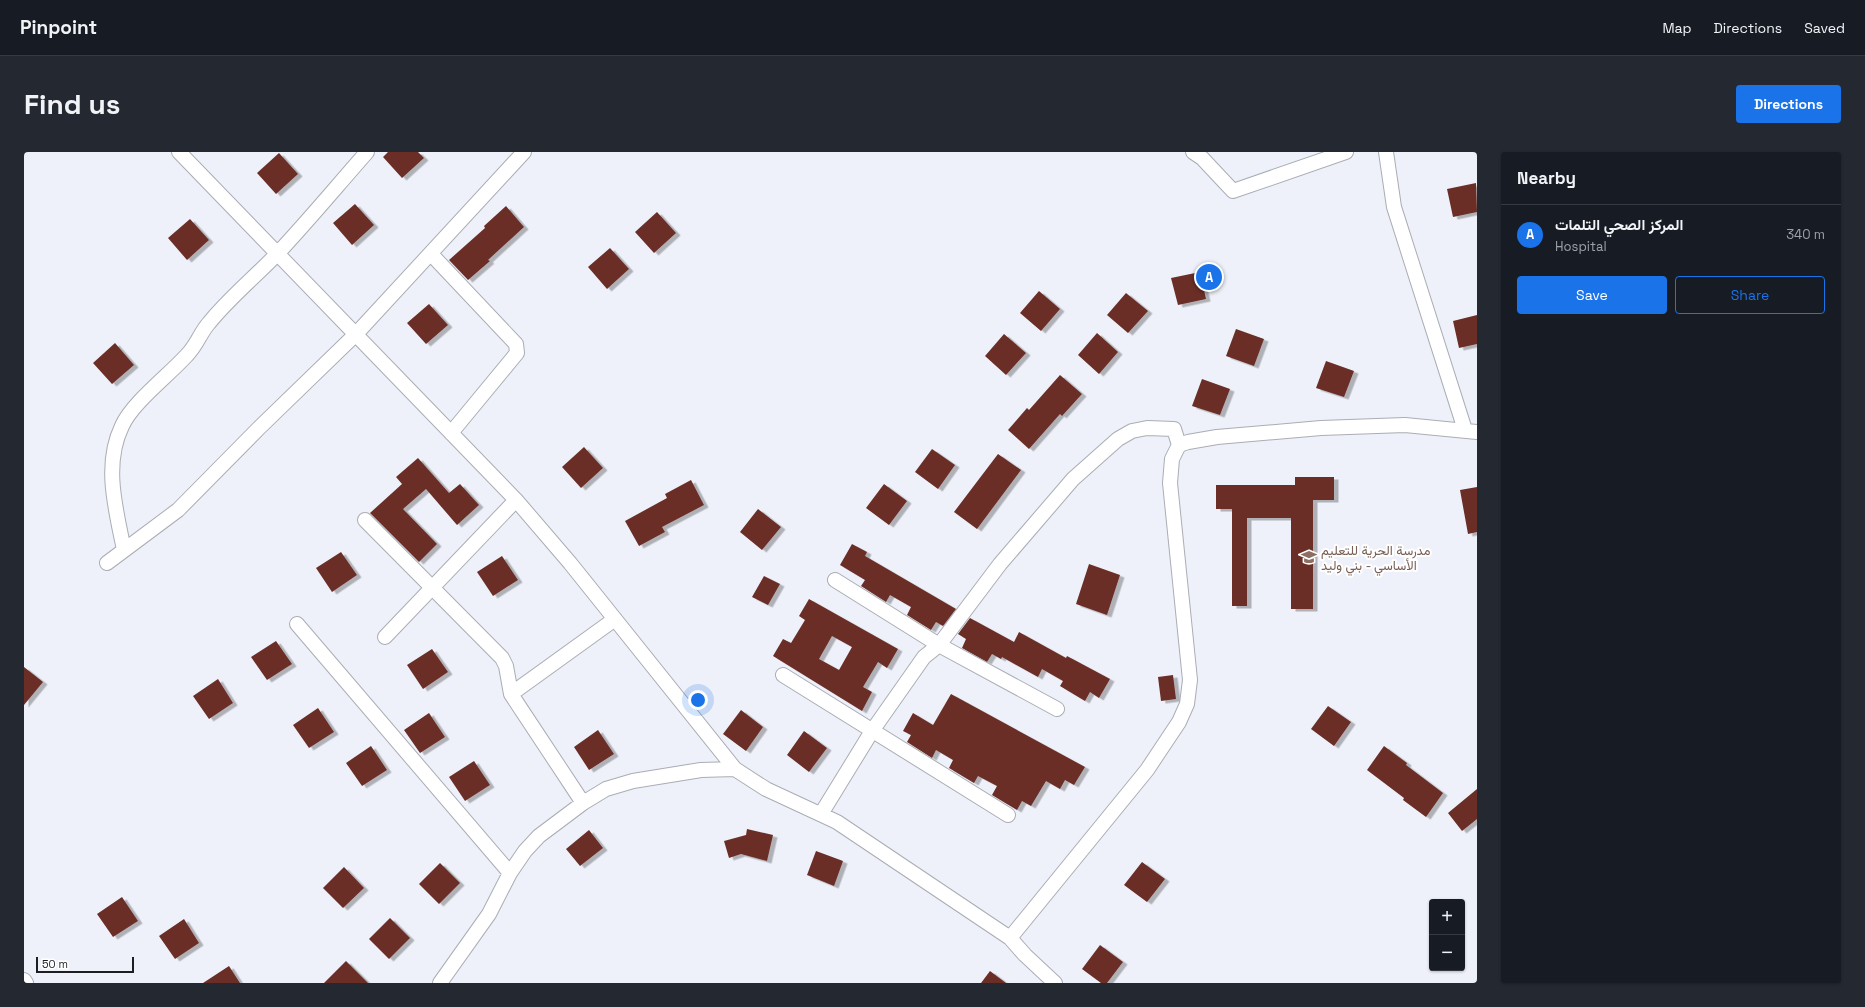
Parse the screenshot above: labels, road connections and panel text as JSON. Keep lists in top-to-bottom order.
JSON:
{
  "places": {
    "school or university": ["مدرسة الحرية للتعليم الأساسي - بني وليد"]
  },
  "scale_bar": "50 m",
  "page": {
    "header": "Pinpoint",
    "nav": ["Map", "Directions", "Saved"],
    "buttons": [
      "Directions",
      ["Save", "Share"]
    ],
    "title": "Find us",
    "heading": "Nearby",
    "list": [
      {
        "mark": "A",
        "name": "المركز الصحي التلمات",
        "note": "Hospital",
        "value": "340 m"
      }
    ],
    "pins": "A",
    "map_buttons": ["+", "−"],
    "scale": "50 m"
  }
}
